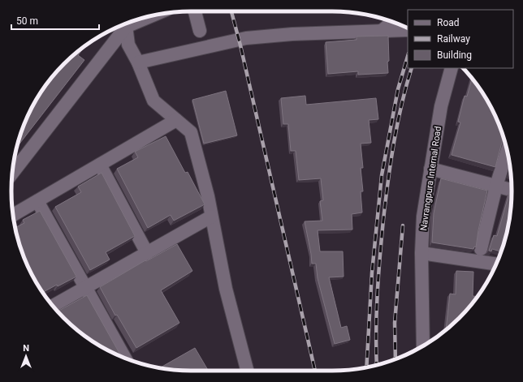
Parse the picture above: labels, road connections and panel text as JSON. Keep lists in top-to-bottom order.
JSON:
{
  "streets": {
    "street": ["Navrangpura Internal Road"]
  },
  "legend": ["Road", "Railway", "Building"],
  "scale_bar": "50 m",
  "north": "top"
}
